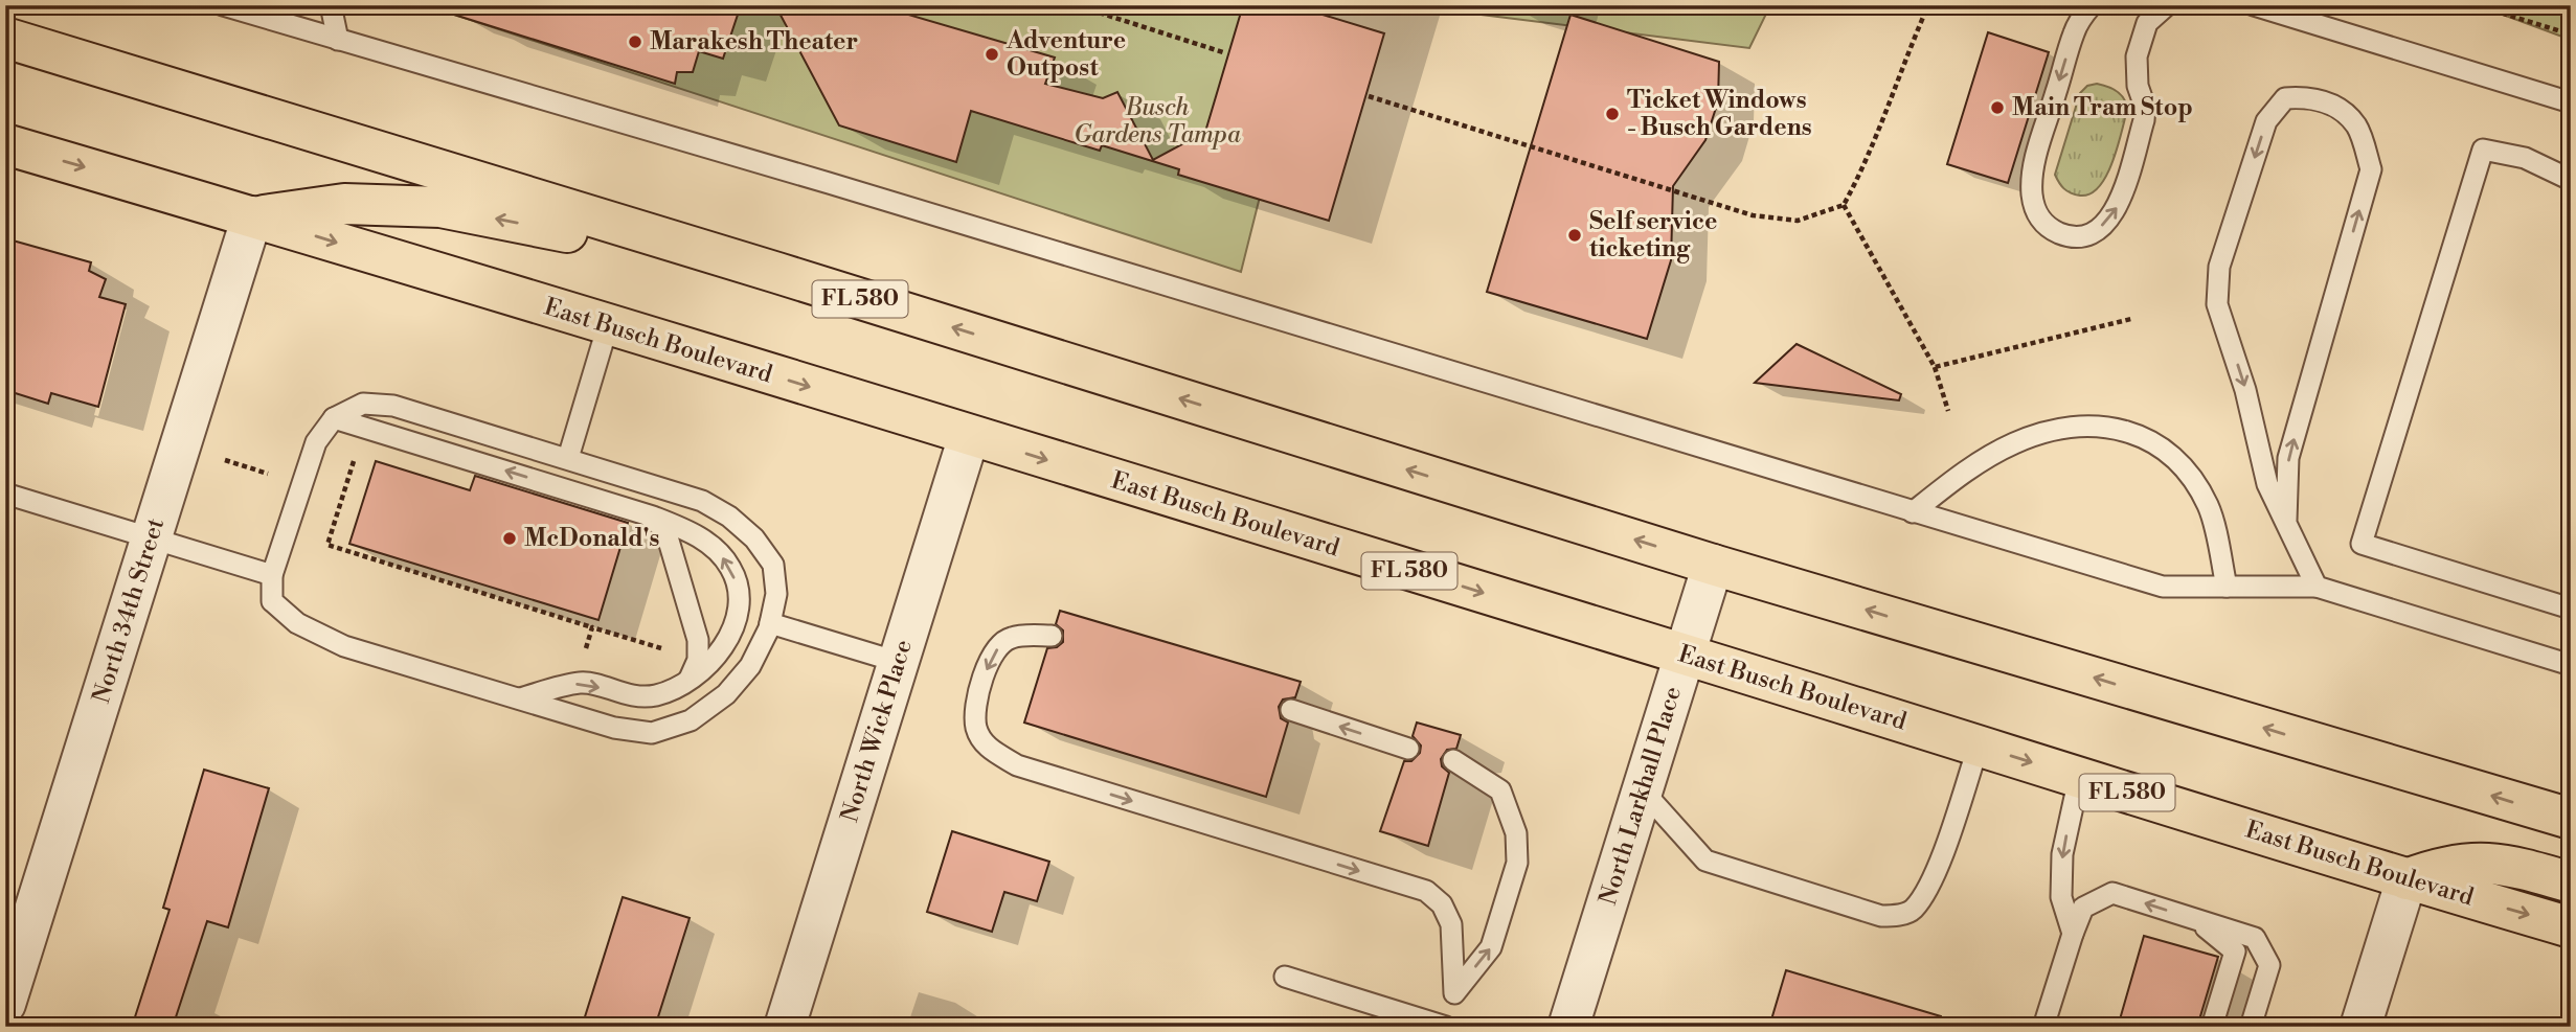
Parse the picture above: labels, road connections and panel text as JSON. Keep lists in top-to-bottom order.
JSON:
{
  "streets": {
    "main road": ["FL 580", "East Busch Boulevard"],
    "street": ["North 34th Street", "North Wick Place", "North Larkhall Place"]
  },
  "crossings": [
    ["FL 580", "North Larkhall Place"],
    ["East Busch Boulevard", "North 34th Street"],
    ["East Busch Boulevard", "North Wick Place"],
    ["East Busch Boulevard", "North Larkhall Place"]
  ],
  "parks": ["Busch Gardens Tampa"],
  "places": [
    "Marakesh Theater",
    "Adventure Outpost",
    "Main Tram Stop",
    "Ticket Windows - Busch Gardens",
    "Self service ticketing",
    "McDonald's"
  ]
}
